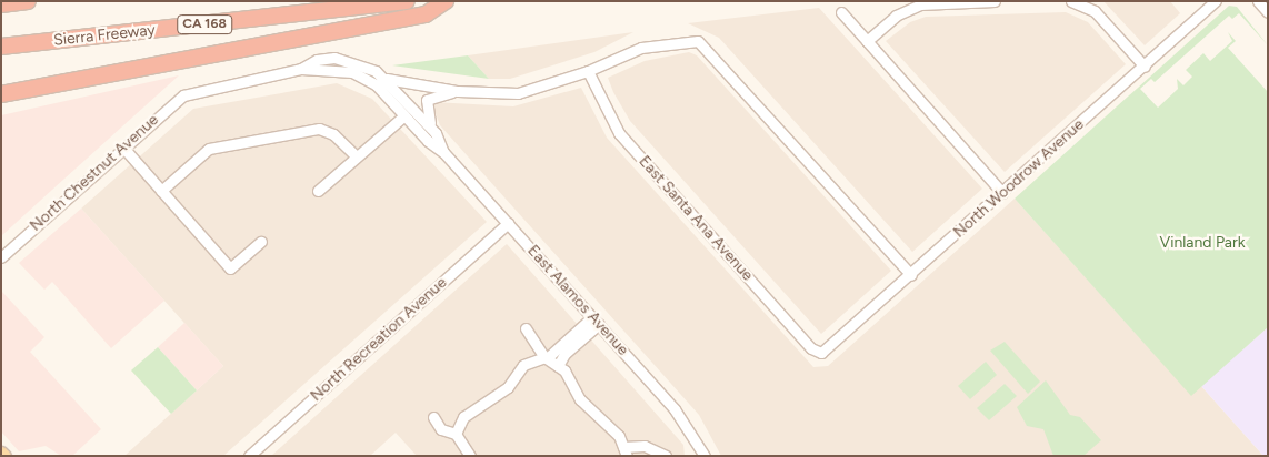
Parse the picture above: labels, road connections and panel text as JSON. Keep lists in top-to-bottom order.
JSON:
{
  "streets": {
    "highway": ["CA 168", "Sierra Freeway"],
    "street": [
      "North Chestnut Avenue",
      "North Woodrow Avenue",
      "East Santa Ana Avenue",
      "East Alamos Avenue",
      "North Recreation Avenue"
    ]
  },
  "crossings": [
    ["North Woodrow Avenue", "East Santa Ana Avenue"],
    ["East Alamos Avenue", "North Recreation Avenue"]
  ],
  "parks": ["Vinland Park"]
}
